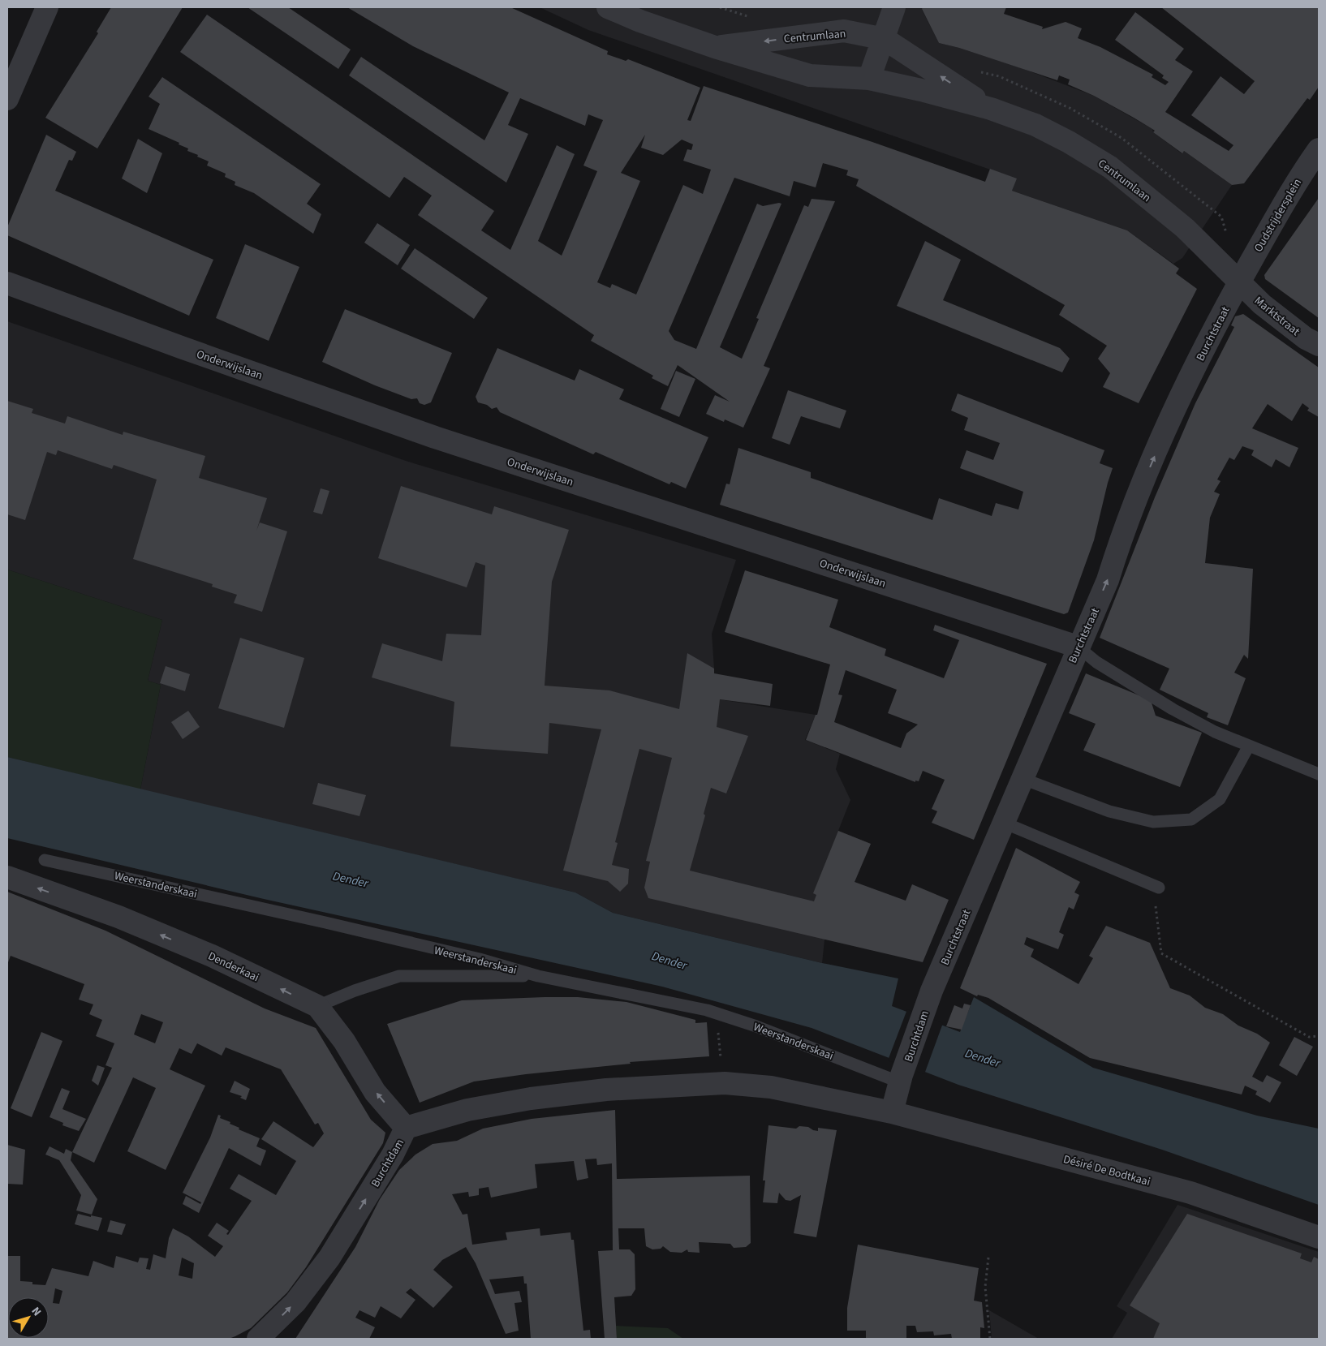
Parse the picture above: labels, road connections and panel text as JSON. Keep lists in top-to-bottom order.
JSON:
{
  "streets": {
    "street": [
      "Centrumlaan",
      "Oudstrijdersplein",
      "Marktstraat",
      "Burchtstraat",
      "Onderwijslaan",
      "Denderkaai",
      "Burchtdam",
      "Désiré De Bodtkaai"
    ],
    "lane": ["Weerstanderskaai"]
  },
  "crossings": [
    ["Centrumlaan", "Oudstrijdersplein"],
    ["Centrumlaan", "Marktstraat"],
    ["Centrumlaan", "Burchtstraat"],
    ["Oudstrijdersplein", "Marktstraat"],
    ["Oudstrijdersplein", "Burchtstraat"],
    ["Marktstraat", "Burchtstraat"],
    ["Burchtstraat", "Onderwijslaan"],
    ["Burchtstraat", "Burchtdam"],
    ["Weerstanderskaai", "Burchtdam"],
    ["Denderkaai", "Burchtdam"],
    ["Burchtdam", "Désiré De Bodtkaai"]
  ],
  "one_way": ["Burchtstraat", "Denderkaai", "Burchtdam"],
  "water": ["Dender"],
  "north": "top right"
}
